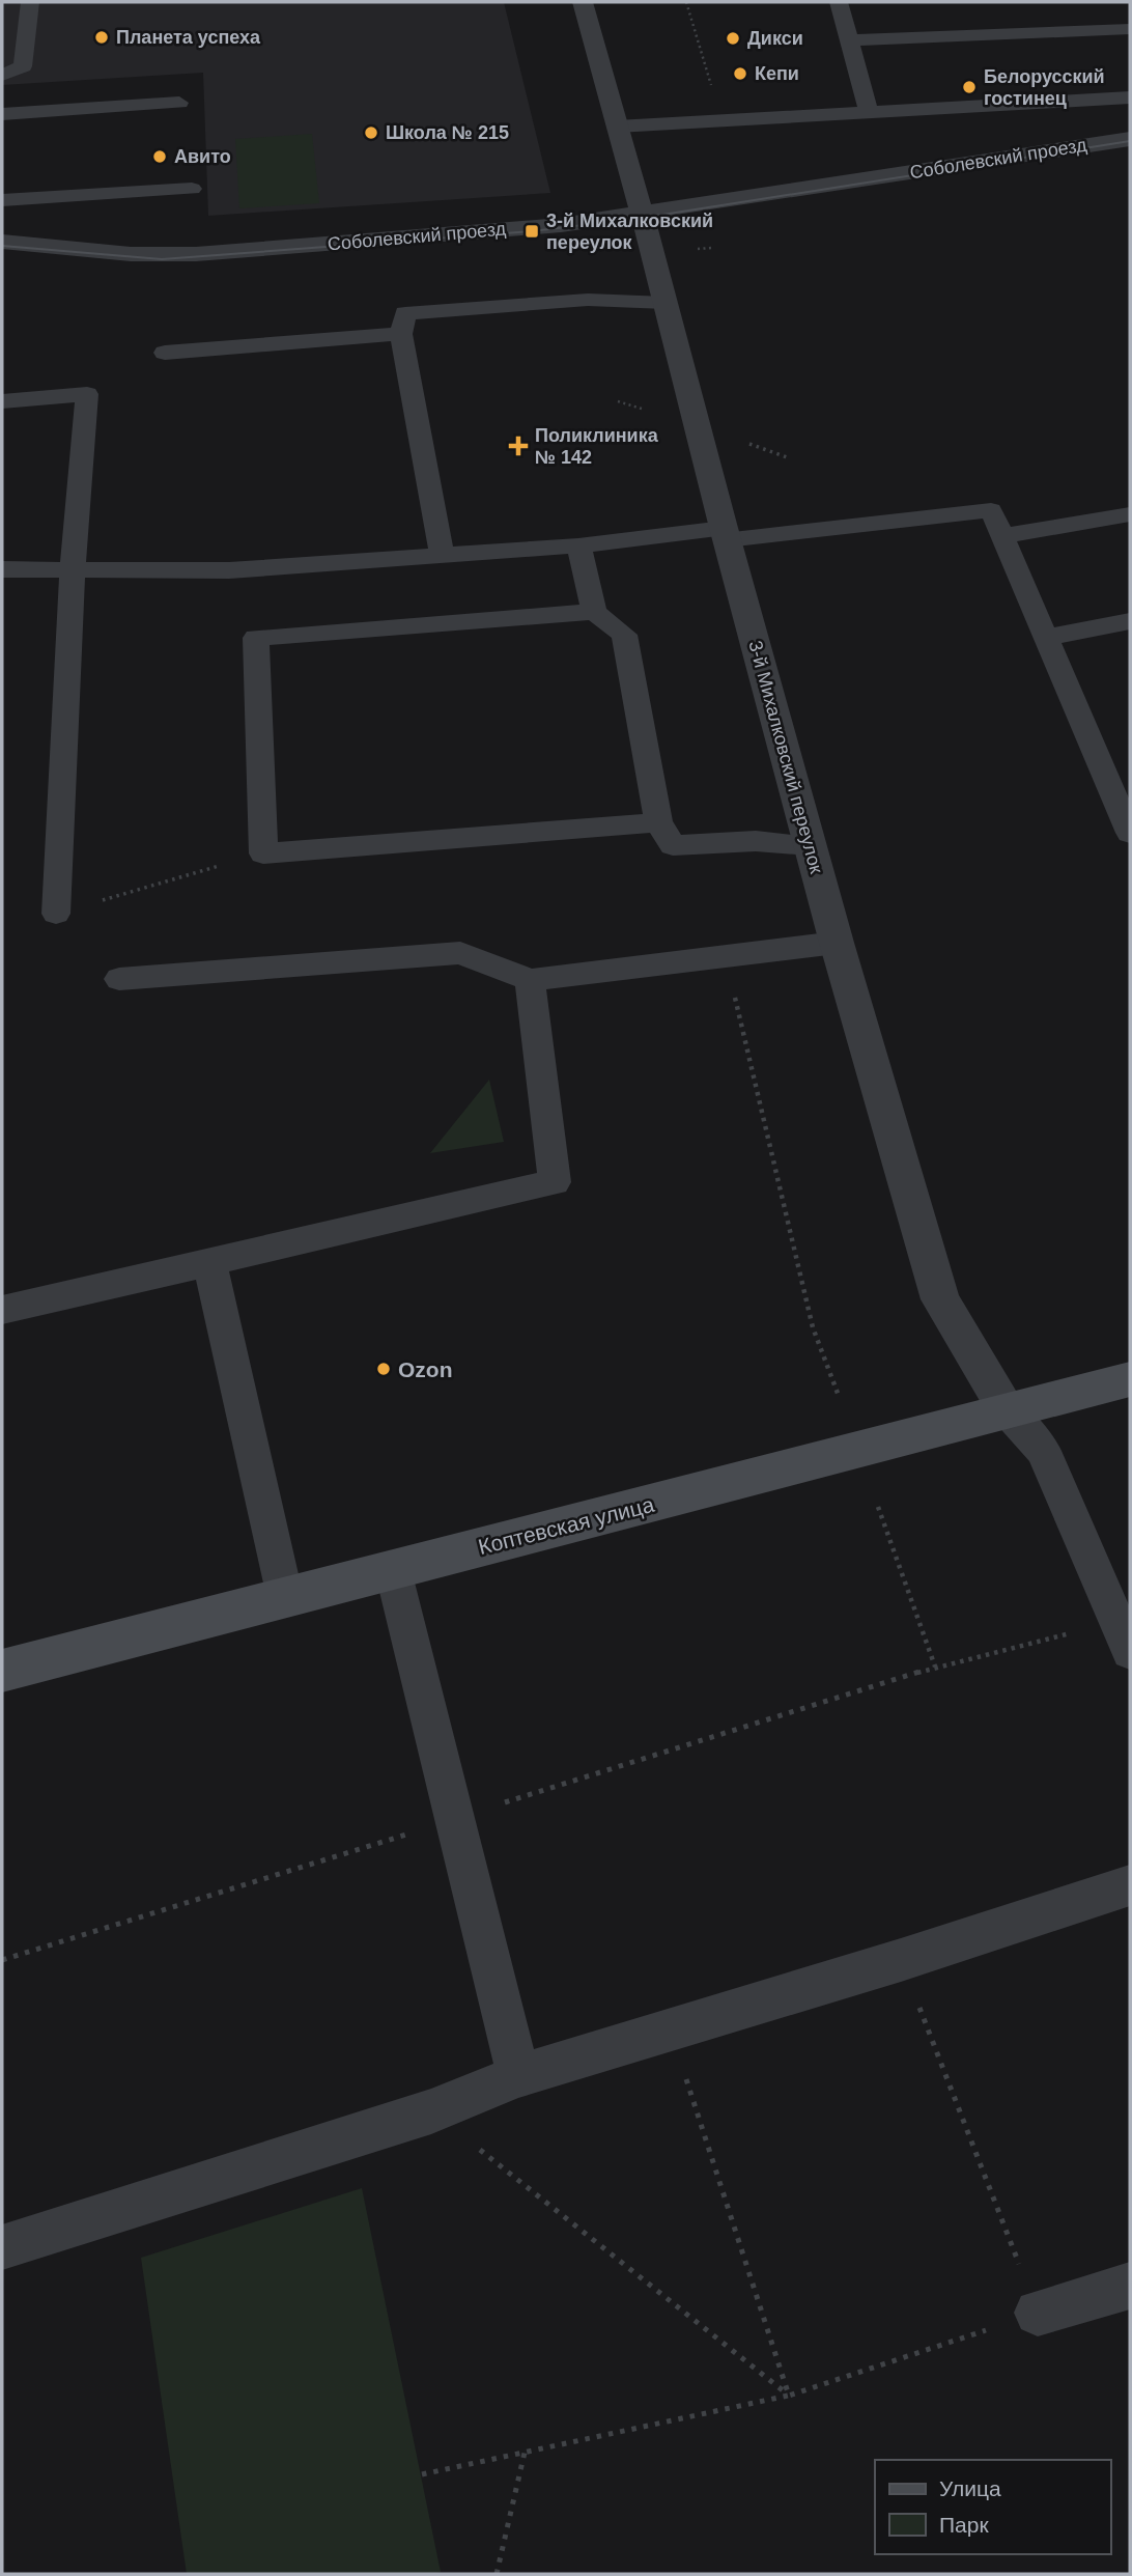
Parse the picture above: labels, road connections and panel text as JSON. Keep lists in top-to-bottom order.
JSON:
{
  "streets": {
    "street": ["Соболевский проезд", "3-й Михалковский переулок", "Коптевская улица"]
  },
  "crossings": [
    ["Соболевский проезд", "3-й Михалковский переулок"],
    ["3-й Михалковский переулок", "Коптевская улица"]
  ],
  "places": {
    "other": [
      "Планета успеха",
      "Дикси",
      "Кепи",
      "Белорусский гостинец",
      "Школа № 215",
      "Авито",
      "Ozon"
    ],
    "transit": ["3-й Михалковский переулок"],
    "health": ["Поликлиника № 142"]
  },
  "legend": ["Улица", "Парк"]
}
